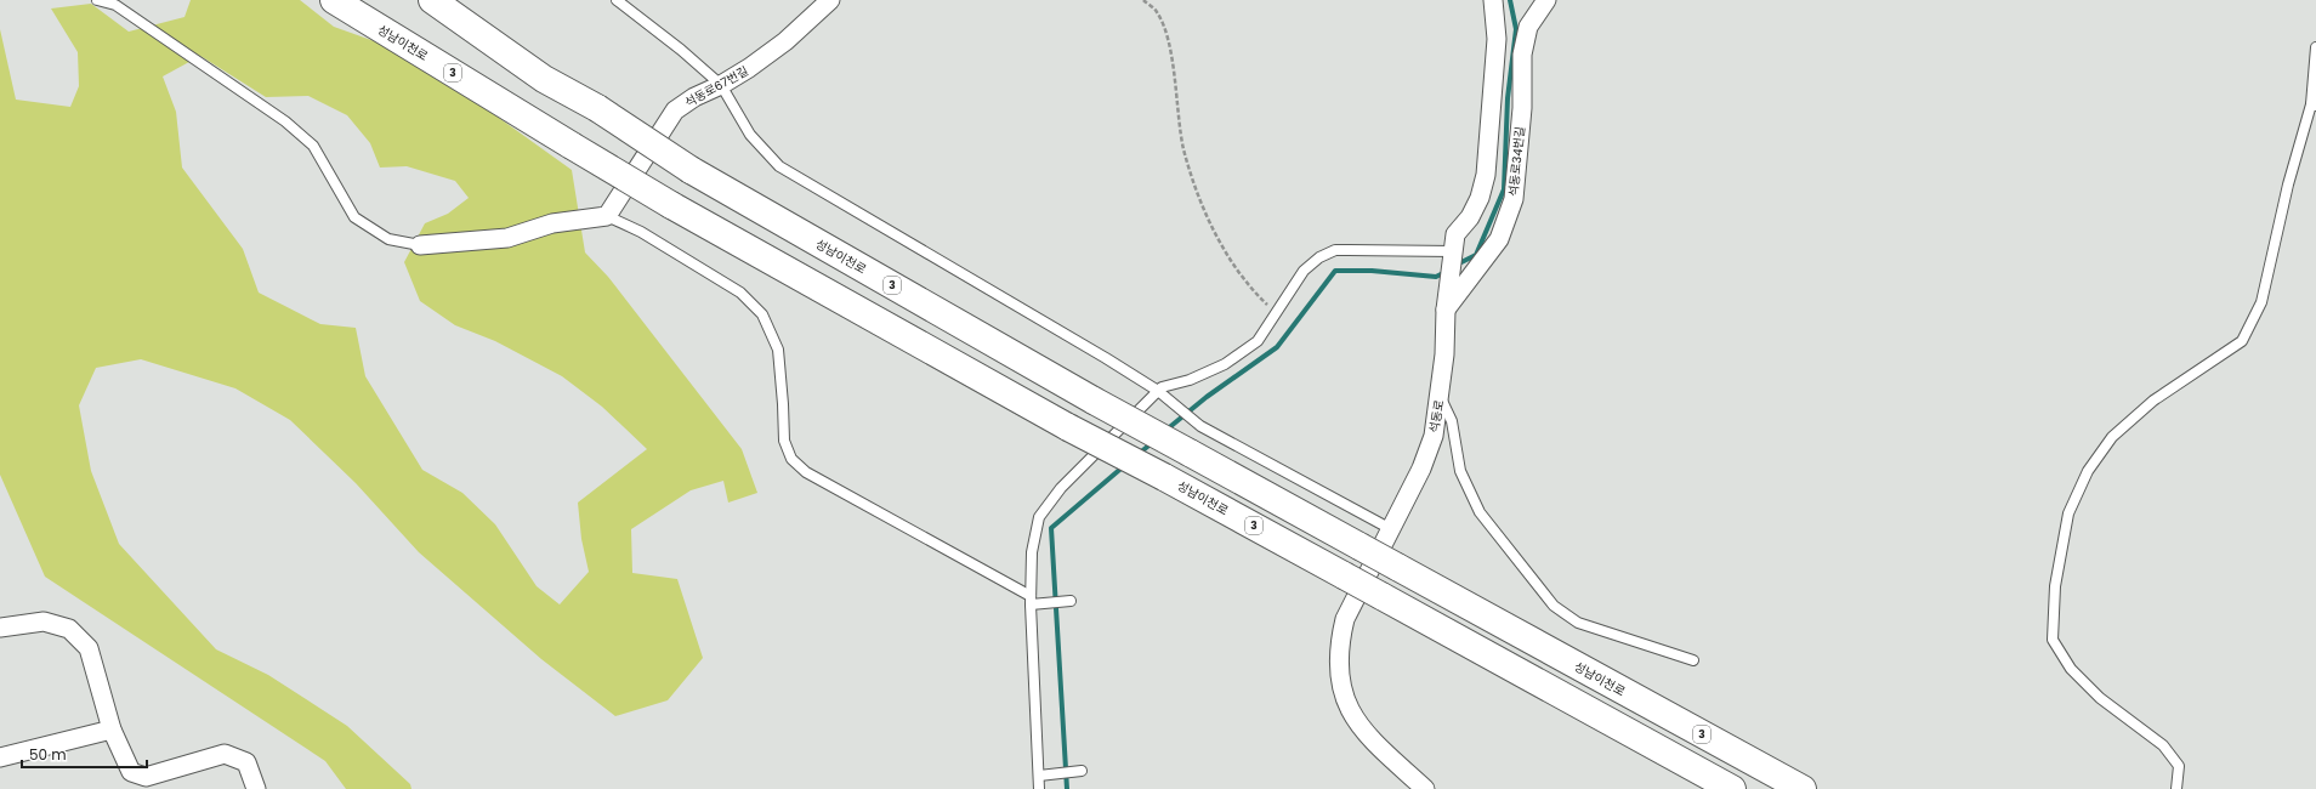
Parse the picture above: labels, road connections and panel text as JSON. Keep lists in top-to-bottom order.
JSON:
{
  "streets": {
    "highway": ["성남이천로", "3"],
    "street": ["석동로67번길", "석동로34번길", "석동로"]
  },
  "crossings": [
    ["석동로34번길", "석동로"]
  ],
  "scale_bar": "50 m"
}
